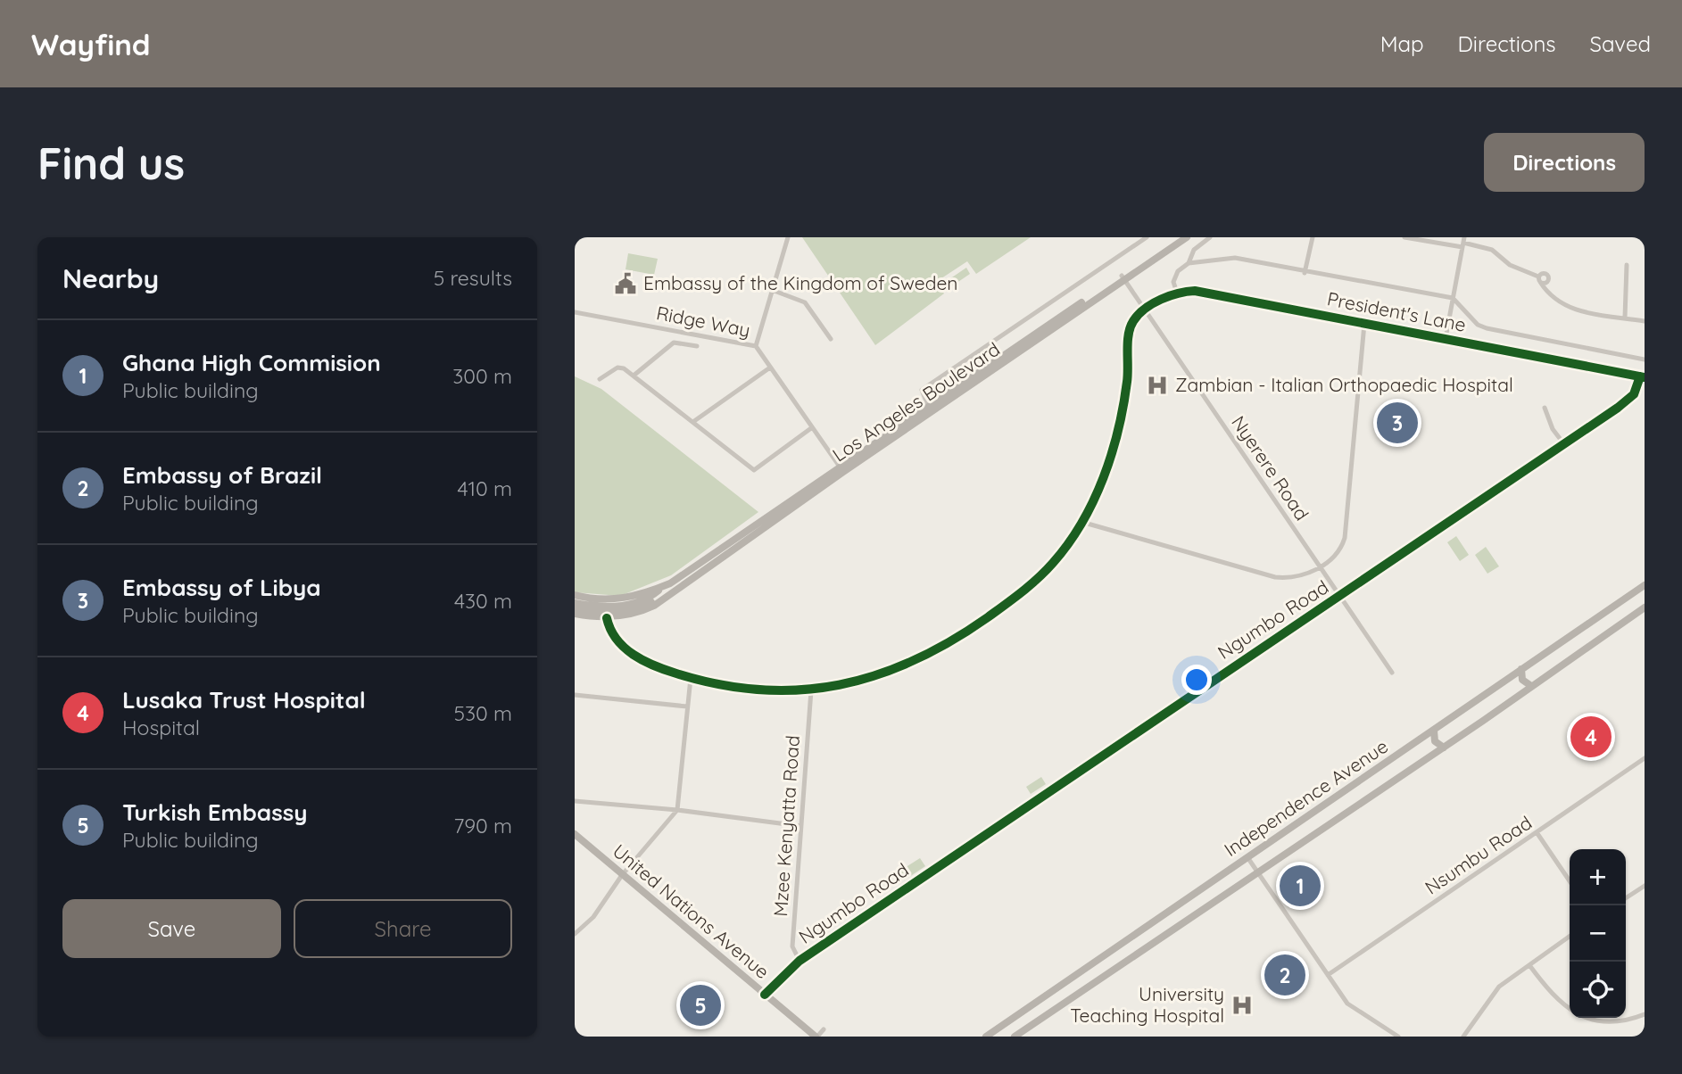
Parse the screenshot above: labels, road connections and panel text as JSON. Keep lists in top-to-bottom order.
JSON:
{
  "streets": {
    "main road": ["Los Angeles Boulevard", "Independence Avenue", "United Nations Avenue"],
    "street": [
      "President's Lane",
      "Ridge Way",
      "Nyerere Road",
      "Ngumbo Road",
      "Mzee Kenyatta Road",
      "Nsumbu Road"
    ]
  },
  "crossings": [
    ["President's Lane", "Ngumbo Road"],
    ["Ridge Way", "Los Angeles Boulevard"],
    ["Los Angeles Boulevard", "Nyerere Road"],
    ["Nyerere Road", "Ngumbo Road"],
    ["Ngumbo Road", "Mzee Kenyatta Road"],
    ["Ngumbo Road", "United Nations Avenue"]
  ],
  "places": {
    "public building": ["Embassy of the Kingdom of Sweden"],
    "hospital": ["Zambian - Italian Orthopaedic Hospital", "University Teaching Hospital"]
  },
  "page": {
    "header": "Wayfind",
    "nav": ["Map", "Directions", "Saved"],
    "buttons": [
      "Directions",
      ["Save", "Share"]
    ],
    "title": "Find us",
    "heading": ["Nearby", "5 results"],
    "list": [
      {
        "mark": "1",
        "name": "Ghana High Commision",
        "note": "Public building",
        "value": "300 m"
      },
      {
        "mark": "2",
        "name": "Embassy of Brazil",
        "note": "Public building",
        "value": "410 m"
      },
      {
        "mark": "3",
        "name": "Embassy of Libya",
        "note": "Public building",
        "value": "430 m"
      },
      {
        "mark": "4",
        "name": "Lusaka Trust Hospital",
        "note": "Hospital",
        "value": "530 m"
      },
      {
        "mark": "5",
        "name": "Turkish Embassy",
        "note": "Public building",
        "value": "790 m"
      }
    ],
    "pins": [
      "3",
      "4",
      "1",
      "2",
      "5"
    ],
    "map_buttons": ["+", "−"]
  }
}
